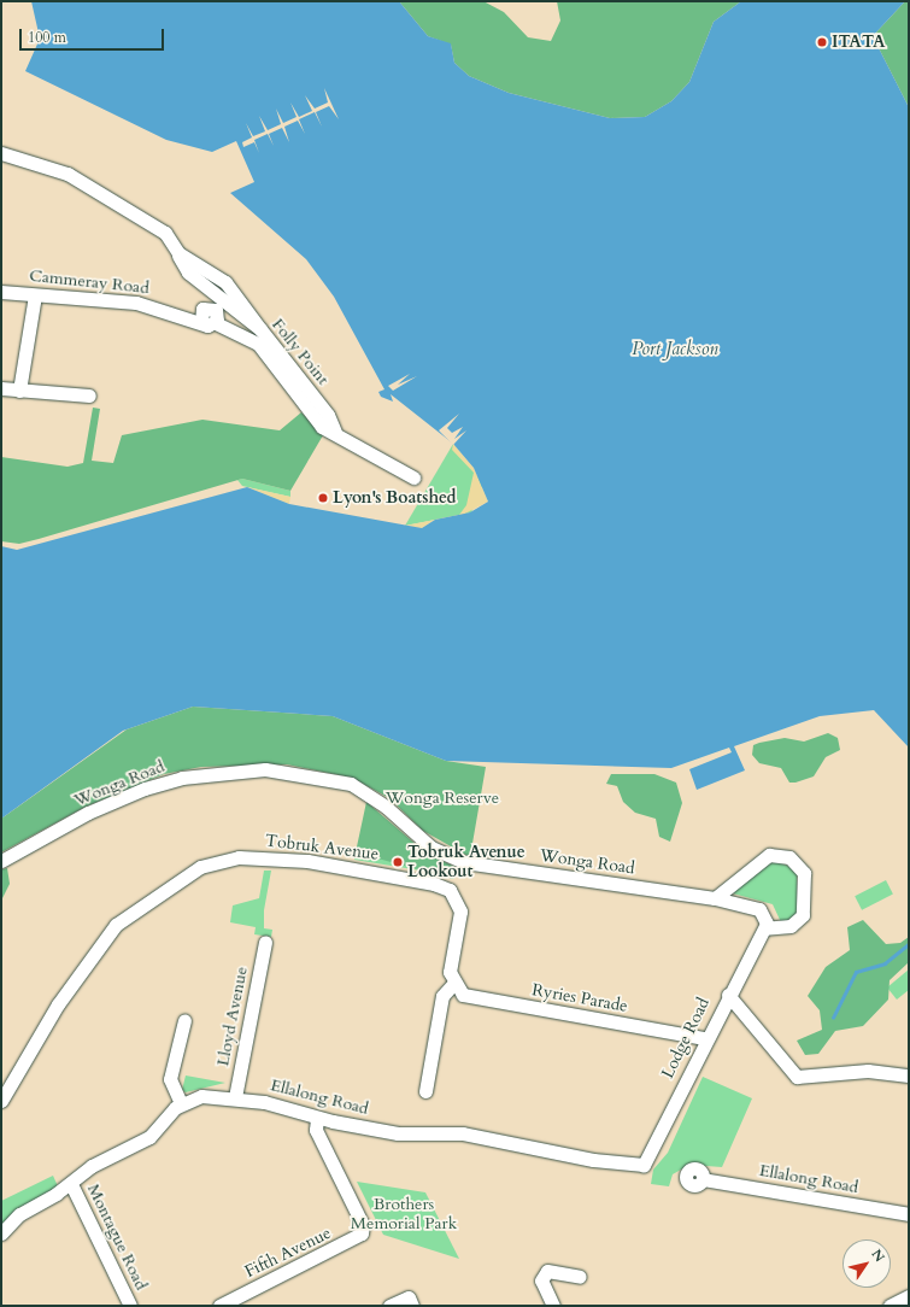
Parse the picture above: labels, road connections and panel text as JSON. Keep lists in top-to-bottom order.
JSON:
{
  "streets": {
    "street": [
      "Cammeray Road",
      "Folly Point",
      "Wonga Road",
      "Tobruk Avenue",
      "Ryries Parade",
      "Lloyd Avenue",
      "Lodge Road",
      "Ellalong Road",
      "Montague Road",
      "Fifth Avenue"
    ]
  },
  "crossings": [
    ["Cammeray Road", "Folly Point"],
    ["Wonga Road", "Lodge Road"],
    ["Tobruk Avenue", "Ryries Parade"],
    ["Ryries Parade", "Lodge Road"],
    ["Lloyd Avenue", "Ellalong Road"],
    ["Lodge Road", "Ellalong Road"],
    ["Ellalong Road", "Montague Road"],
    ["Ellalong Road", "Fifth Avenue"]
  ],
  "water": ["Port Jackson"],
  "parks": ["Wonga Reserve", "Brothers Memorial Park"],
  "places": ["ITATA", "Lyon's Boatshed", "Tobruk Avenue Lookout"],
  "scale_bar": "100 m",
  "north": "top right"
}
